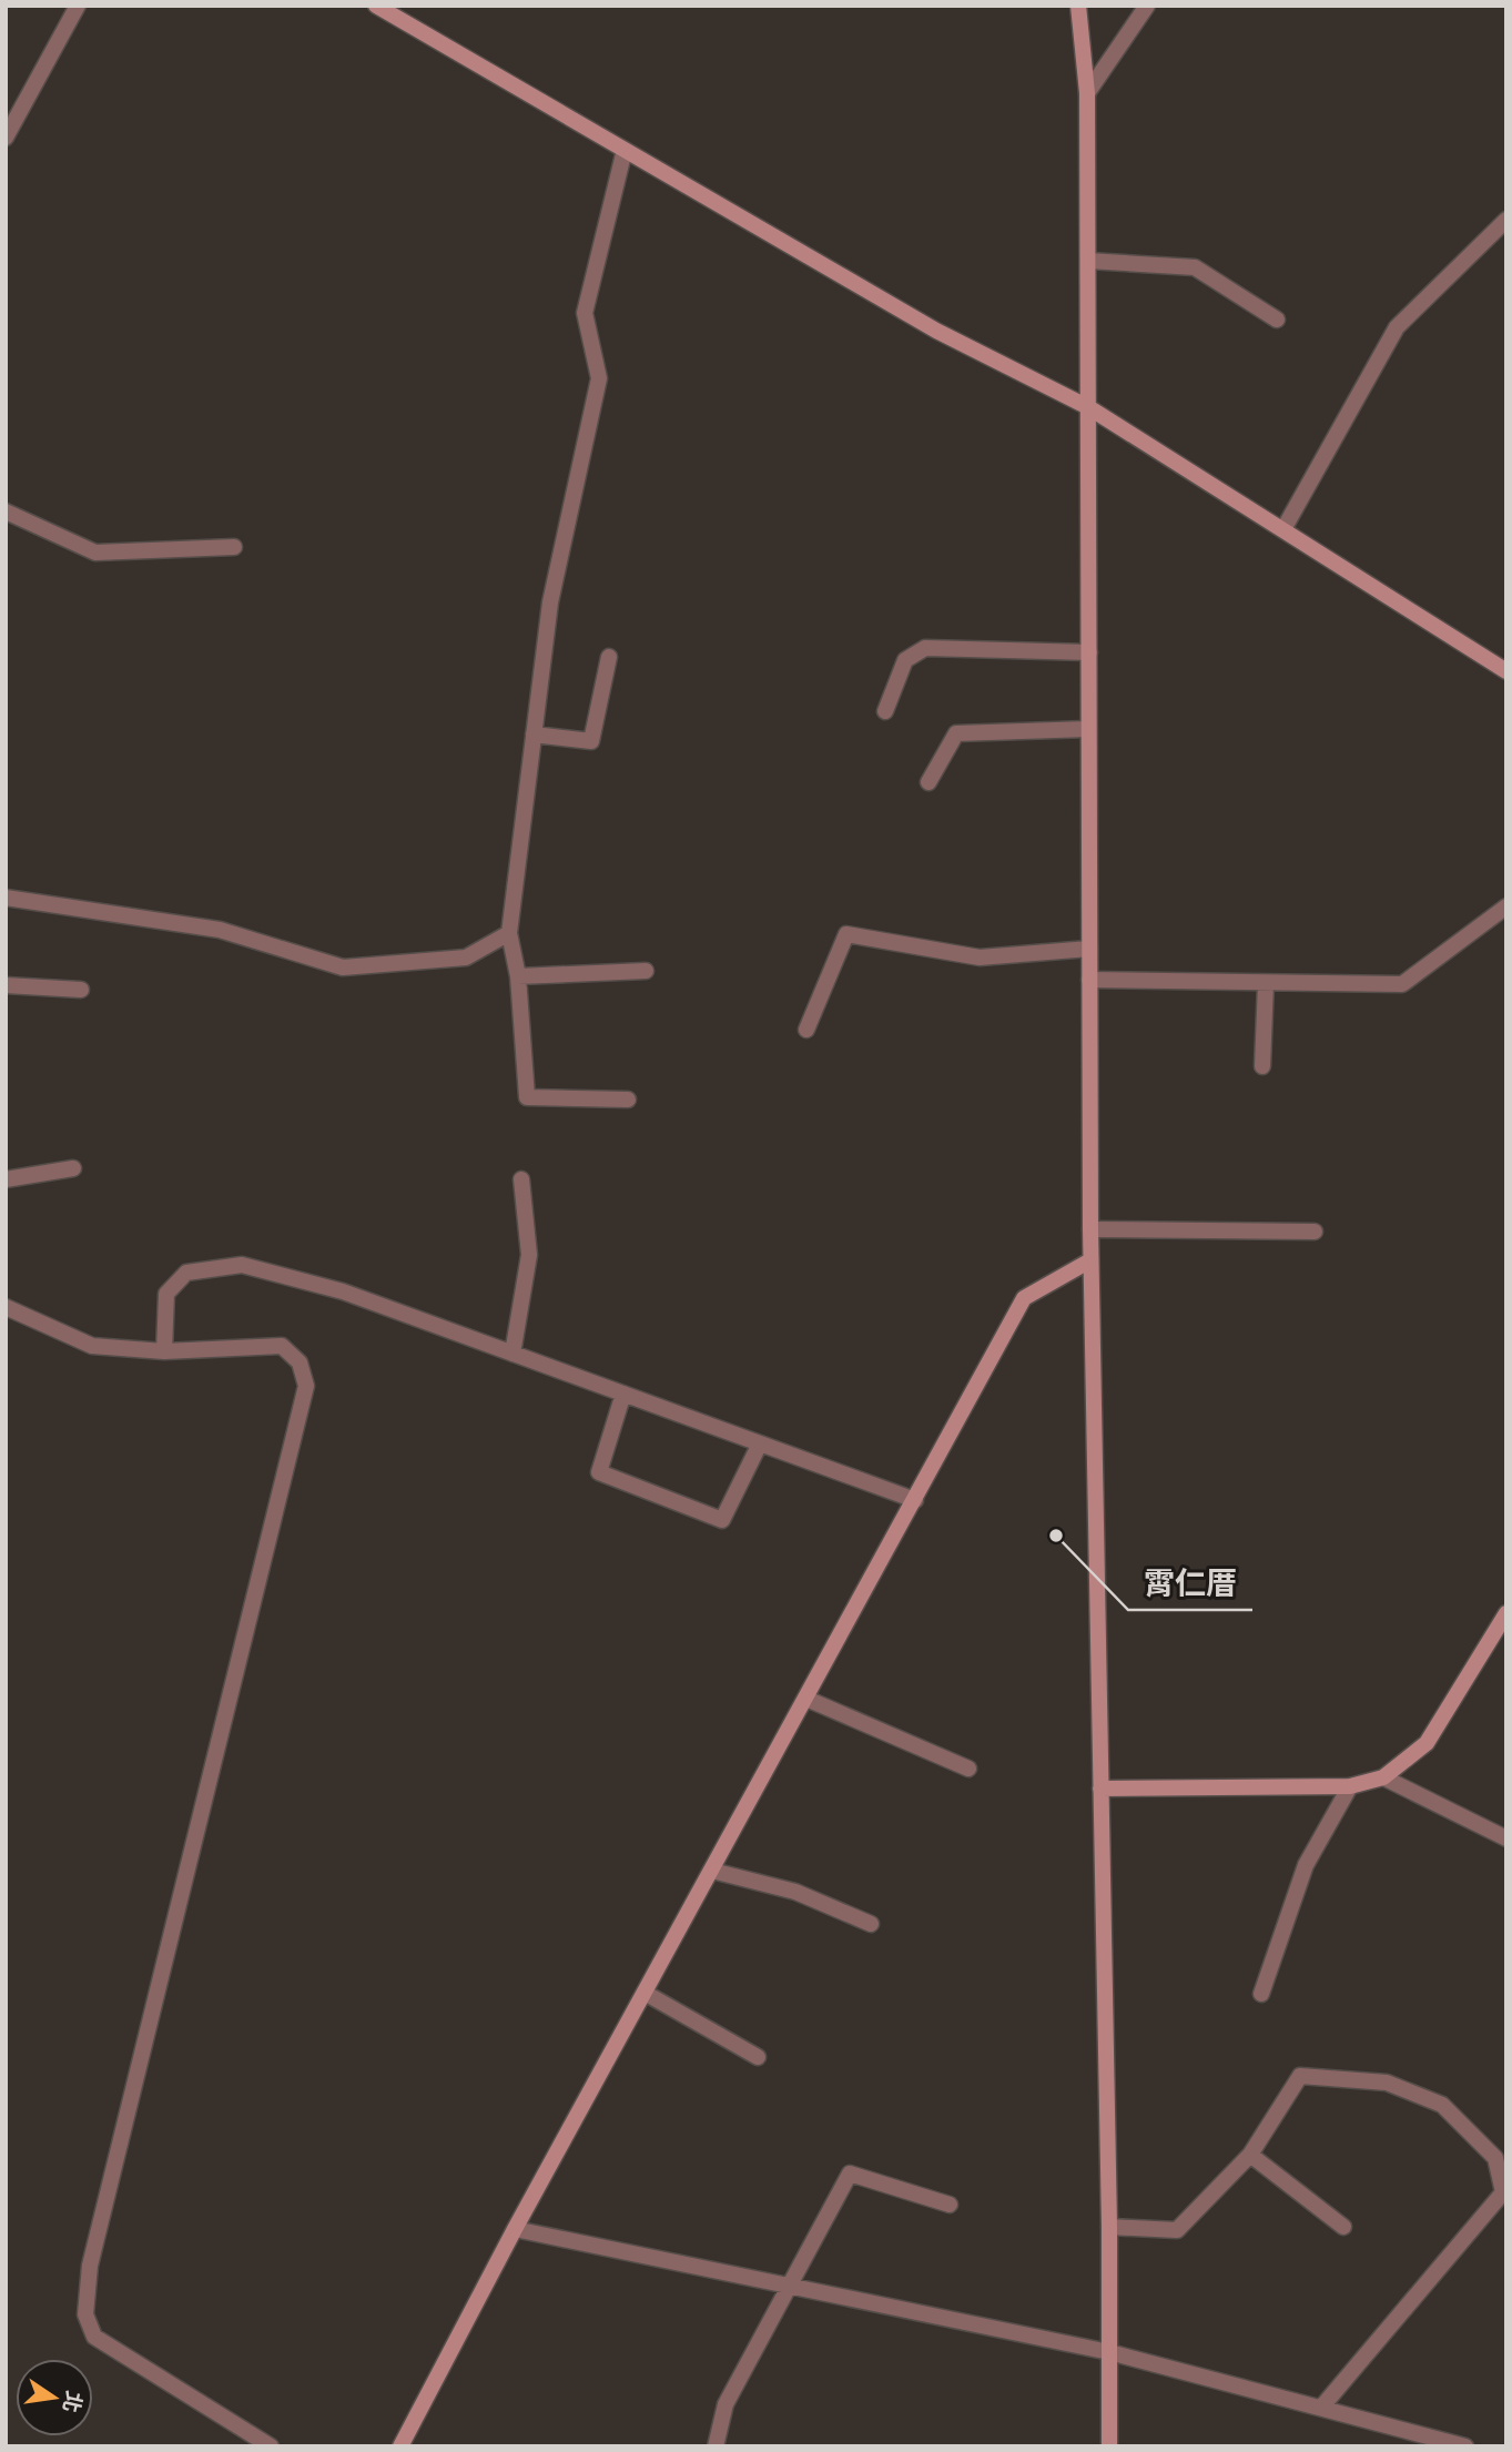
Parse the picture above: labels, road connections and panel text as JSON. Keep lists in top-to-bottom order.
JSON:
{
  "places": ["霄仁厝"],
  "north": "right"
}
